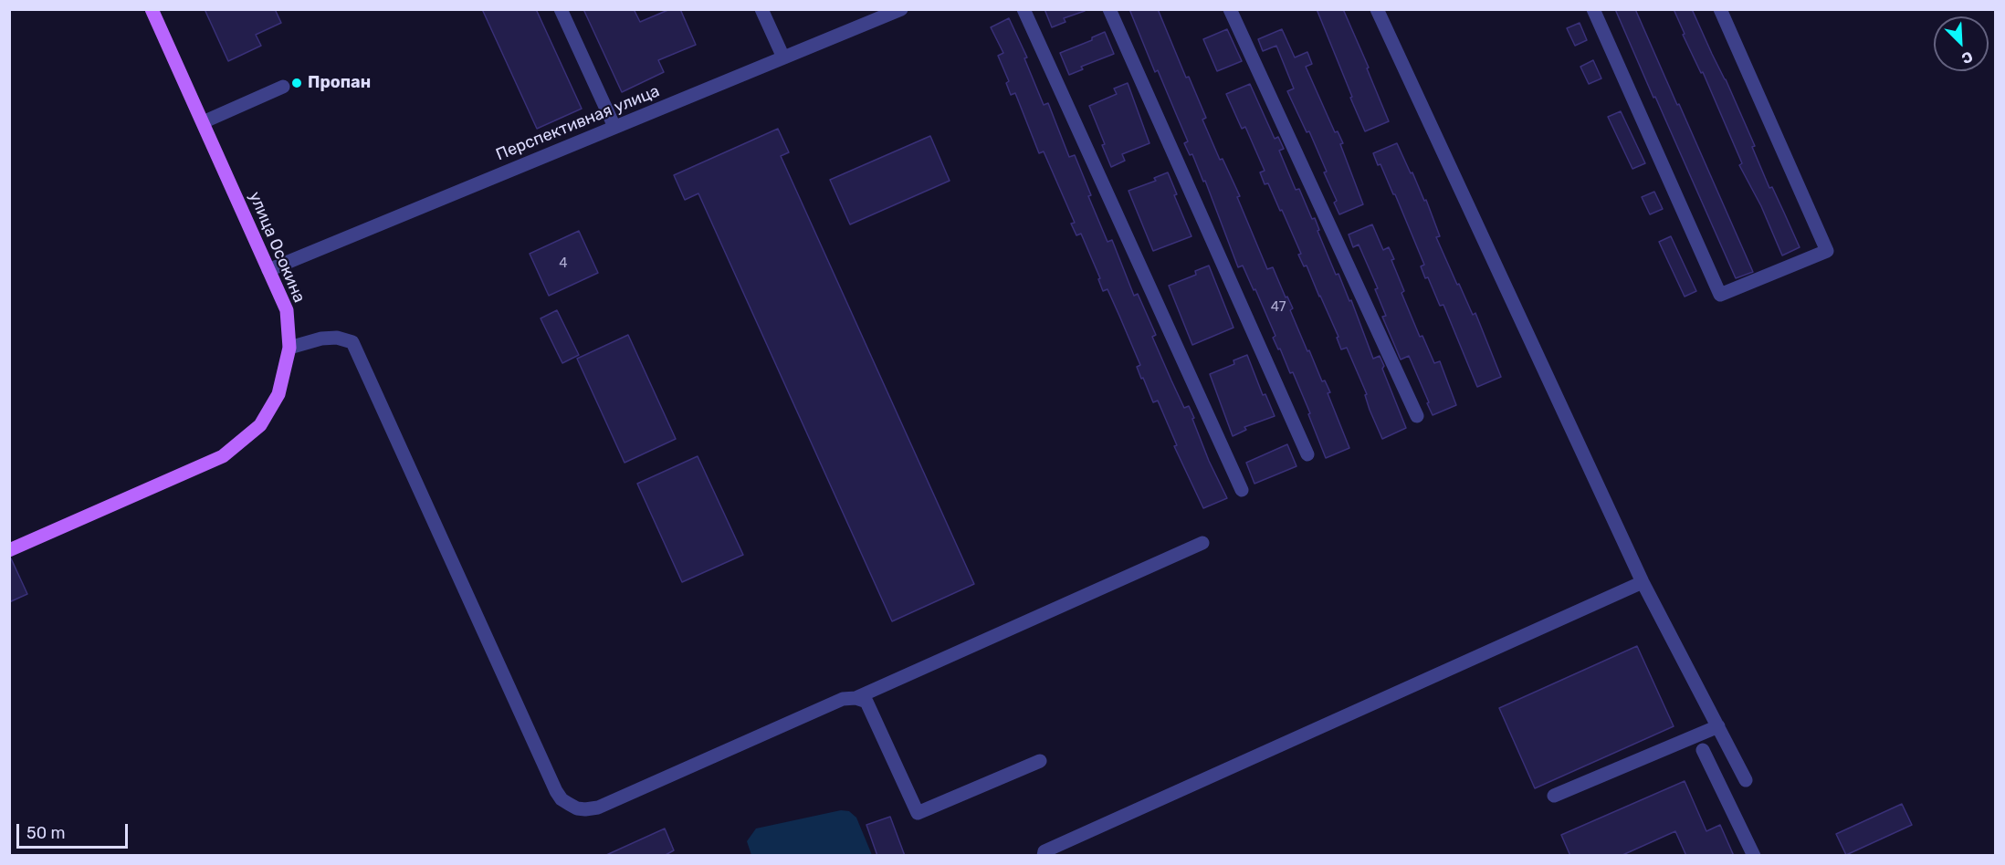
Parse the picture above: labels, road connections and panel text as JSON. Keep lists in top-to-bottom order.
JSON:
{
  "streets": {
    "main road": ["улица Осокина"],
    "street": ["Перспективная улица"]
  },
  "crossings": [
    ["Перспективная улица", "улица Осокина"]
  ],
  "places": ["Пропан"],
  "house_numbers": ["4", "47"],
  "scale_bar": "50 m",
  "north": "bottom right"
}
